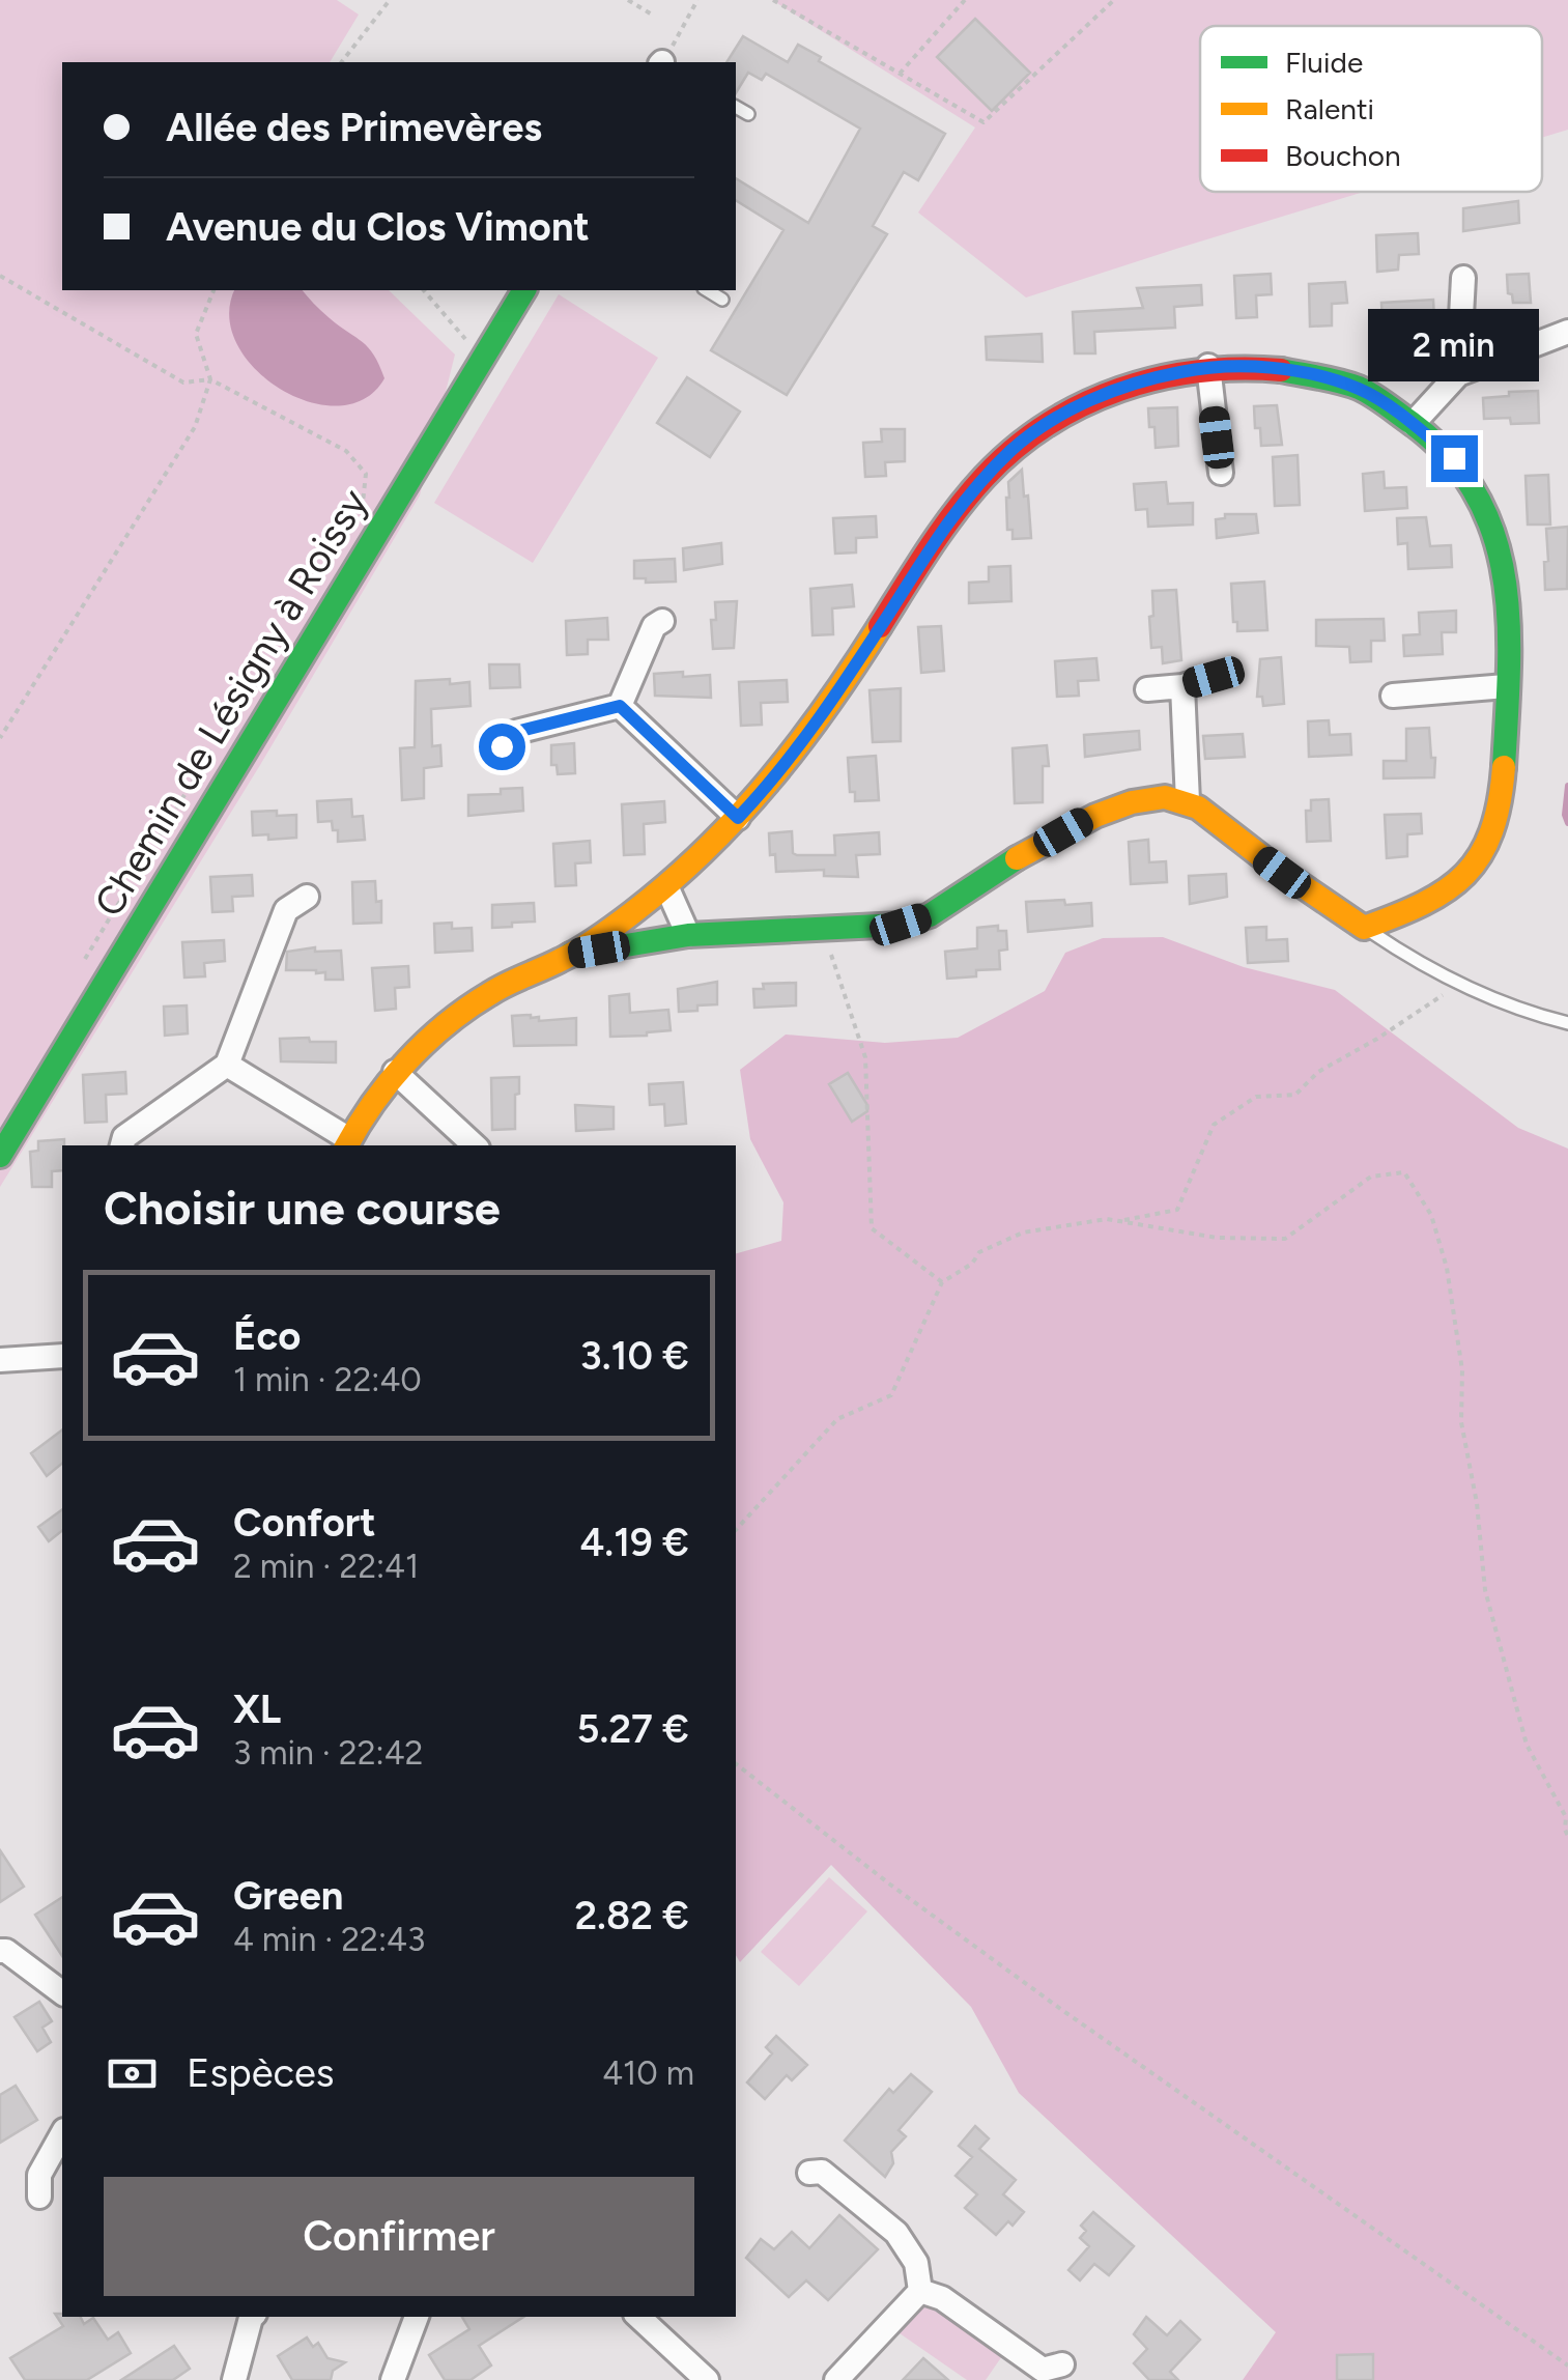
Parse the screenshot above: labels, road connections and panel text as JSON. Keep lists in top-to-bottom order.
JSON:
{
  "streets": {
    "street": ["Chemin de Lésigny à Roissy"]
  },
  "legend": ["Fluide", "Ralenti", "Bouchon"],
  "page": {
    "banner": ["Allée des Primevères", "Avenue du Clos Vimont"],
    "bubble": "2 min",
    "heading": "Choisir une course",
    "list": [
      {
        "name": "Éco",
        "note": "1 min · 22:40",
        "value": "3.10 €"
      },
      {
        "name": "Confort",
        "note": "2 min · 22:41",
        "value": "4.19 €"
      },
      {
        "name": "XL",
        "note": "3 min · 22:42",
        "value": "5.27 €"
      },
      {
        "name": "Green",
        "note": "4 min · 22:43",
        "value": "2.82 €"
      }
    ],
    "pay": ["Espèces", "410 m"],
    "buttons": "Confirmer"
  }
}
